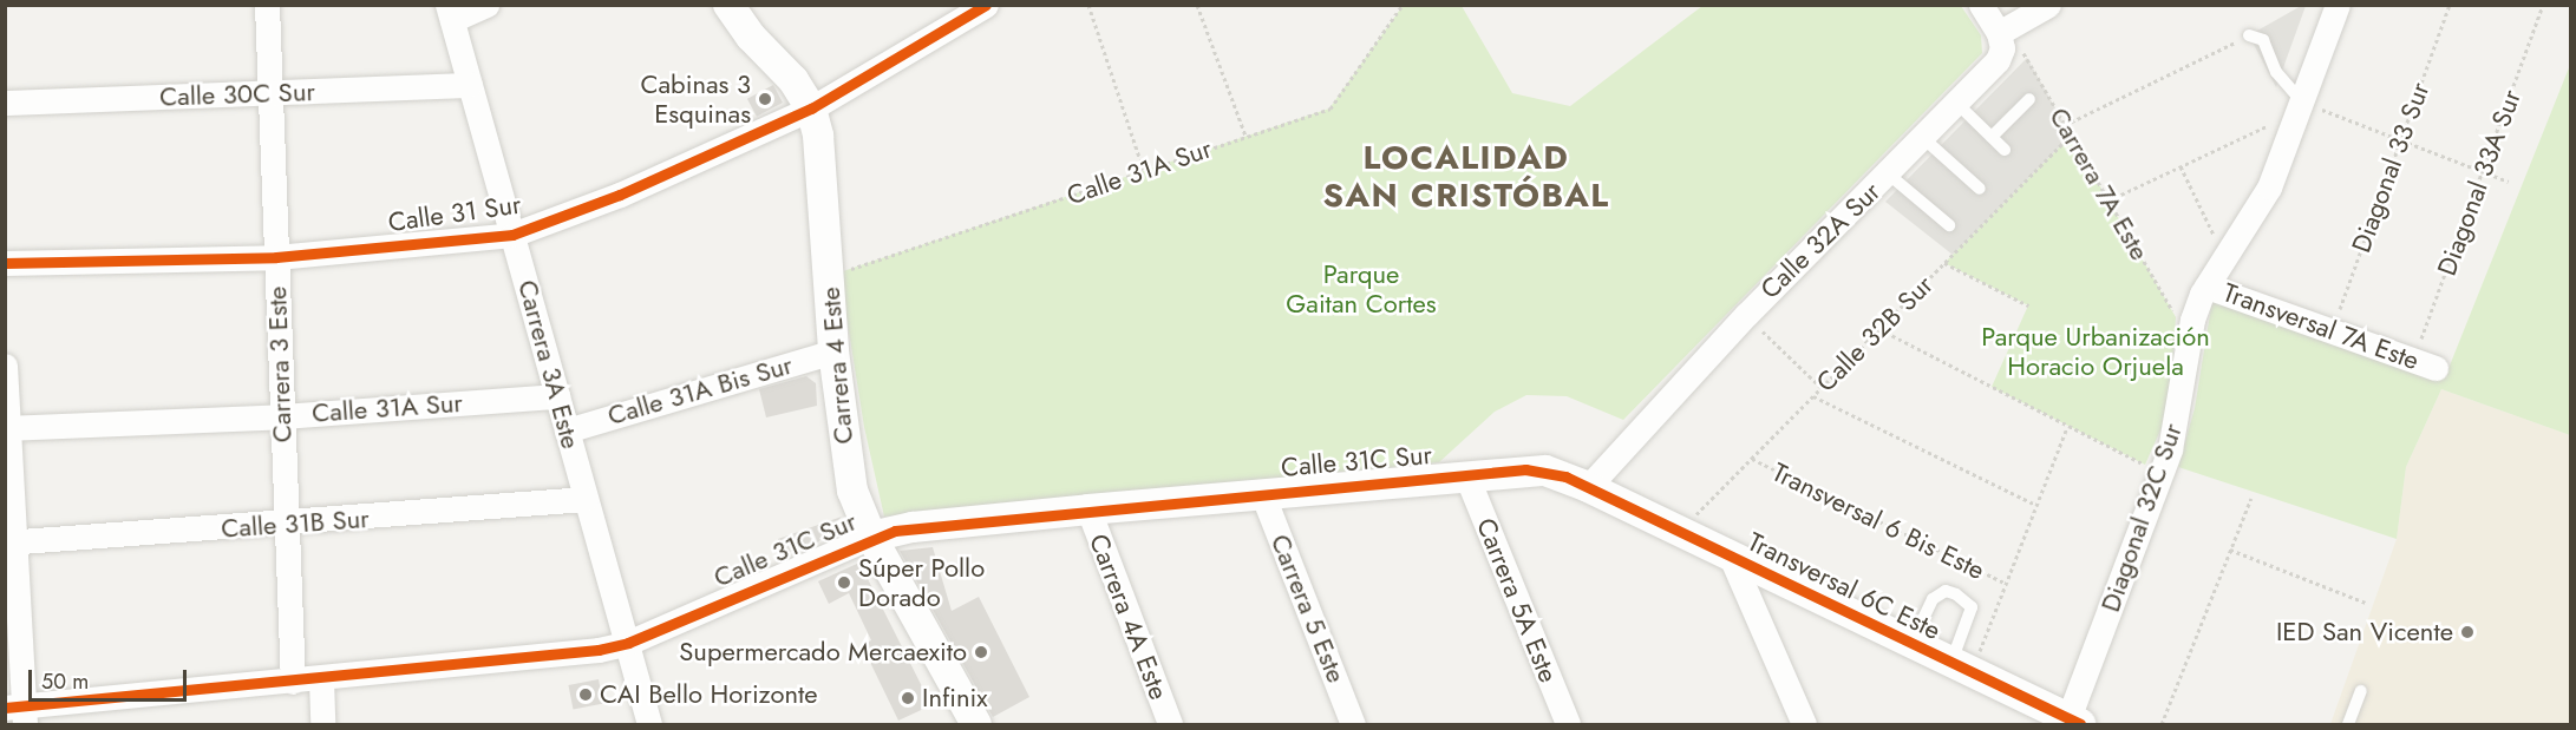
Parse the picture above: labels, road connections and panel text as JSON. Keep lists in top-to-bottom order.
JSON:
{
  "streets": {
    "street": [
      "Calle 30C Sur",
      "Calle 31A Sur",
      "Calle 31 Sur",
      "Calle 32A Sur",
      "Transversal 7A Este",
      "Carrera 3 Este",
      "Carrera 3A Este",
      "Carrera 4 Este",
      "Calle 31A Bis Sur",
      "Calle 31C Sur",
      "Diagonal 32C Sur",
      "Calle 31B Sur",
      "Transversal 6C Este",
      "Carrera 5A Este",
      "Carrera 5 Este",
      "Carrera 4A Este"
    ],
    "path": [
      "Diagonal 33 Sur",
      "Diagonal 33A Sur",
      "Carrera 7A Este",
      "Calle 32B Sur",
      "Transversal 6 Bis Este"
    ]
  },
  "crossings": [
    ["Calle 30C Sur", "Carrera 3 Este"],
    ["Calle 30C Sur", "Carrera 3A Este"],
    ["Diagonal 33 Sur", "Transversal 7A Este"],
    ["Calle 31A Sur", "Carrera 3 Este"],
    ["Calle 31A Sur", "Carrera 3A Este"],
    ["Calle 31A Sur", "Carrera 4 Este"],
    ["Diagonal 33A Sur", "Transversal 7A Este"],
    ["Carrera 7A Este", "Calle 32A Sur"],
    ["Carrera 7A Este", "Calle 32B Sur"],
    ["Carrera 7A Este", "Diagonal 32C Sur"],
    ["Calle 31 Sur", "Carrera 3 Este"],
    ["Calle 31 Sur", "Carrera 3A Este"],
    ["Calle 31 Sur", "Carrera 4 Este"],
    ["Calle 32A Sur", "Calle 31C Sur"],
    ["Calle 32A Sur", "Transversal 6C Este"],
    ["Transversal 7A Este", "Diagonal 32C Sur"],
    ["Calle 32B Sur", "Transversal 6 Bis Este"],
    ["Calle 32B Sur", "Transversal 6C Este"],
    ["Carrera 3 Este", "Calle 31C Sur"],
    ["Carrera 3 Este", "Calle 31B Sur"],
    ["Carrera 3A Este", "Calle 31A Bis Sur"],
    ["Carrera 3A Este", "Calle 31C Sur"],
    ["Carrera 3A Este", "Calle 31B Sur"],
    ["Carrera 4 Este", "Calle 31A Bis Sur"],
    ["Carrera 4 Este", "Calle 31C Sur"],
    ["Calle 31C Sur", "Transversal 6C Este"],
    ["Calle 31C Sur", "Carrera 5A Este"],
    ["Calle 31C Sur", "Carrera 5 Este"],
    ["Calle 31C Sur", "Carrera 4A Este"],
    ["Diagonal 32C Sur", "Transversal 6C Este"]
  ],
  "districts": ["LOCALIDAD SAN CRISTÓBAL"],
  "parks": ["Parque Gaitan Cortes", "Parque Urbanización Horacio Orjuela"],
  "places": [
    "Cabinas 3 Esquinas",
    "Súper Pollo Dorado",
    "IED San Vicente",
    "Supermercado Mercaexito",
    "CAI Bello Horizonte",
    "Infinix"
  ],
  "scale_bar": "50 m"
}
